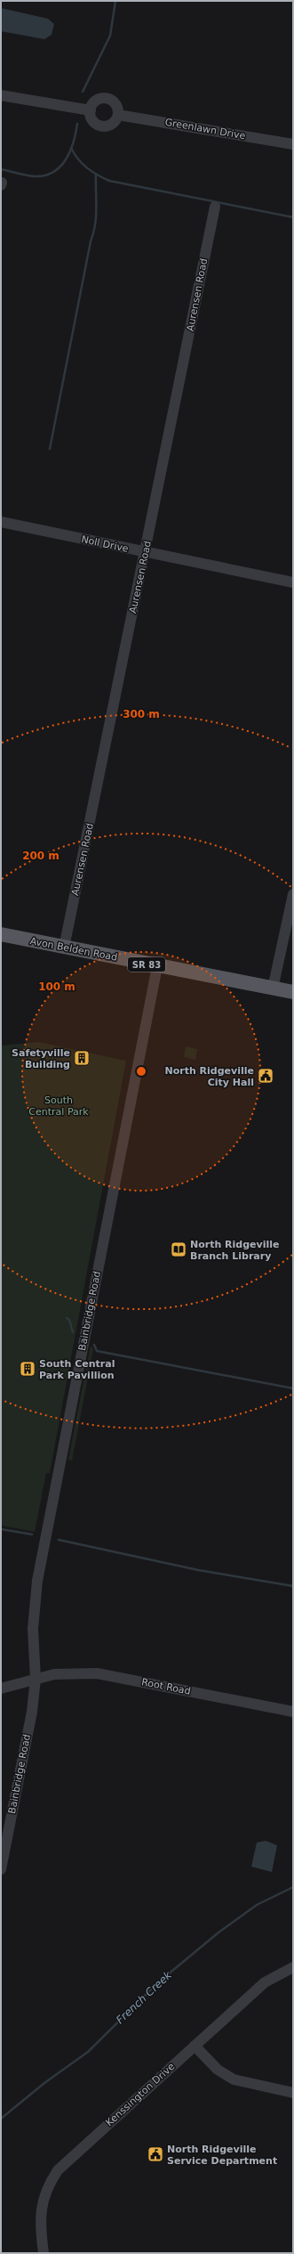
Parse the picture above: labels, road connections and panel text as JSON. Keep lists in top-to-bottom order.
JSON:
{
  "streets": {
    "main road": ["Avon Belden Road", "SR 83"],
    "street": [
      "Greenlawn Drive",
      "Aurensen Road",
      "Noll Drive",
      "Bainbridge Road",
      "Root Road",
      "Kenssington Drive"
    ]
  },
  "crossings": [
    ["Aurensen Road", "Noll Drive"],
    ["Aurensen Road", "Avon Belden Road"],
    ["Avon Belden Road", "Bainbridge Road"],
    ["Bainbridge Road", "Root Road"]
  ],
  "water": ["French Creek"],
  "parks": ["South Central Park"],
  "places": {
    "building": ["Safetyville Building", "South Central Park Pavillion"],
    "public building": ["North Ridgeville City Hall", "North Ridgeville Service Department"],
    "library": ["North Ridgeville Branch Library"]
  },
  "rings": ["300 m", "200 m", "100 m"]
}
